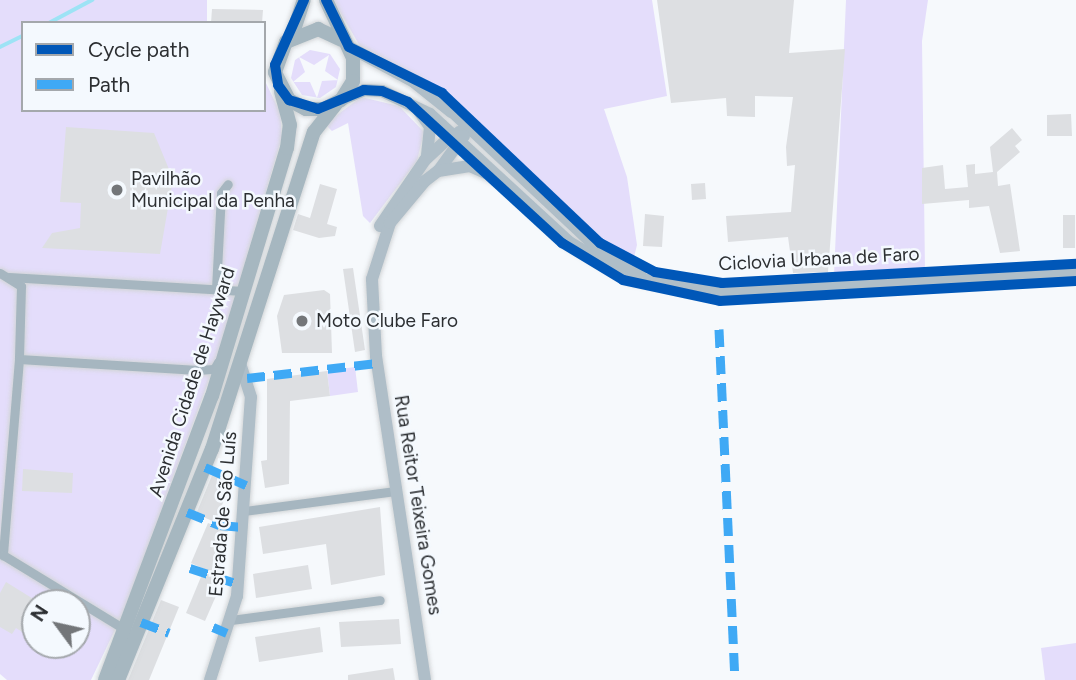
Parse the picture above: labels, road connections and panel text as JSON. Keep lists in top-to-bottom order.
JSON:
{
  "streets": {
    "main road": ["Avenida Cidade de Hayward"],
    "street": ["Rua Reitor Teixeira Gomes", "Estrada de São Luís"],
    "cycle path": ["Ciclovia Urbana de Faro"]
  },
  "places": ["Pavilhão Municipal da Penha", "Moto Clube Faro"],
  "legend": ["Cycle path", "Path"],
  "north": "top left"
}
